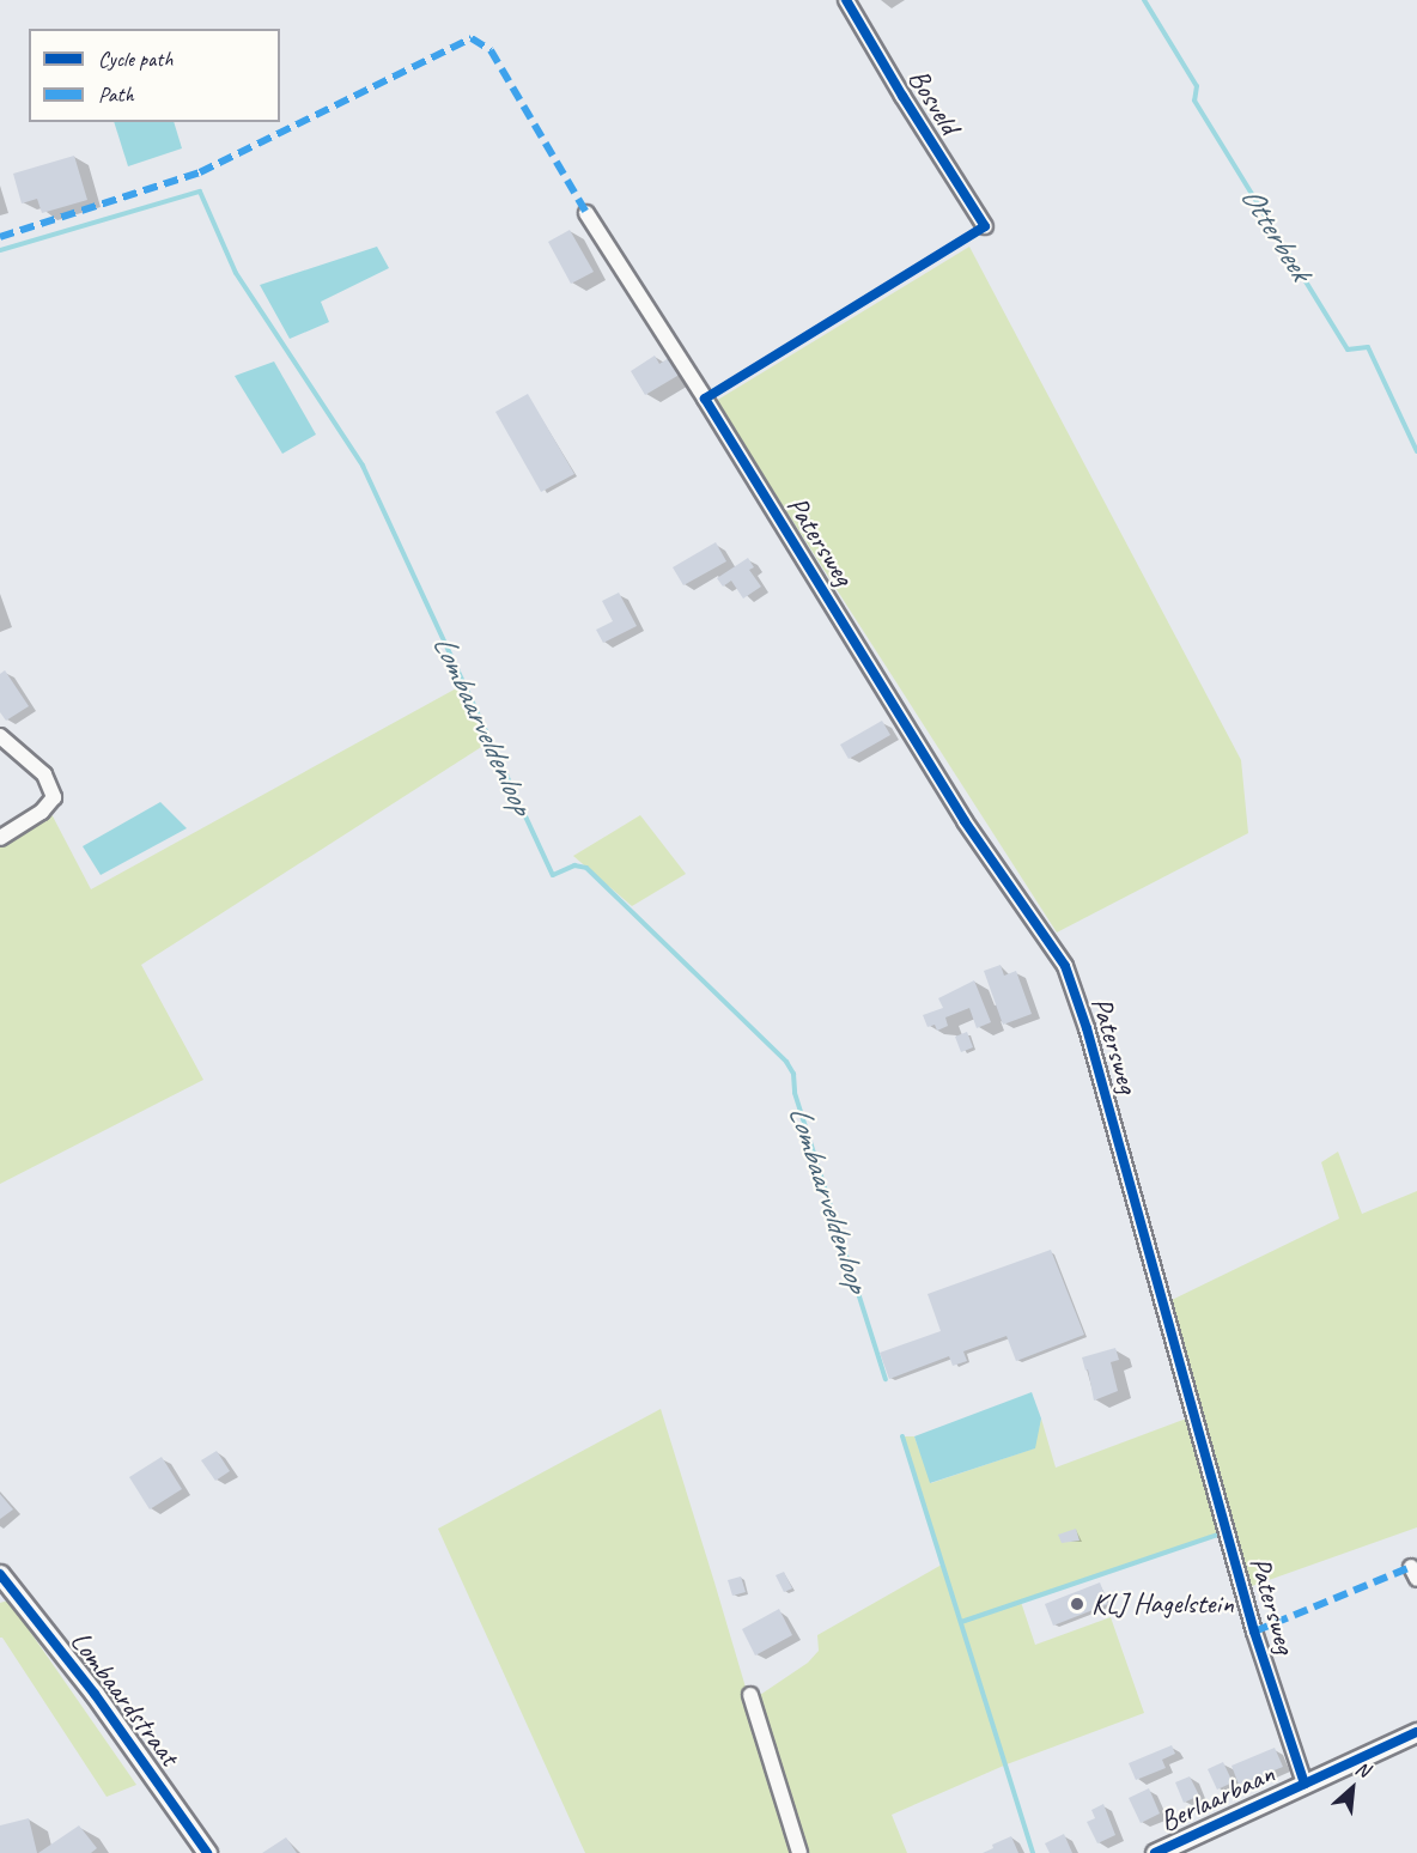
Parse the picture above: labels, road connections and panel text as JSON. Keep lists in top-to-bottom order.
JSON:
{
  "streets": {
    "street": [
      "Bosveld",
      "Patersweg",
      "Lombaardstraat",
      "Berlaarbaan"
    ]
  },
  "crossings": [
    ["Patersweg", "Berlaarbaan"]
  ],
  "water": ["Otterbeek", "Lombaarveldenloop"],
  "places": ["KLJ Hagelstein"],
  "legend": ["Cycle path", "Path"],
  "north": "top right"
}
